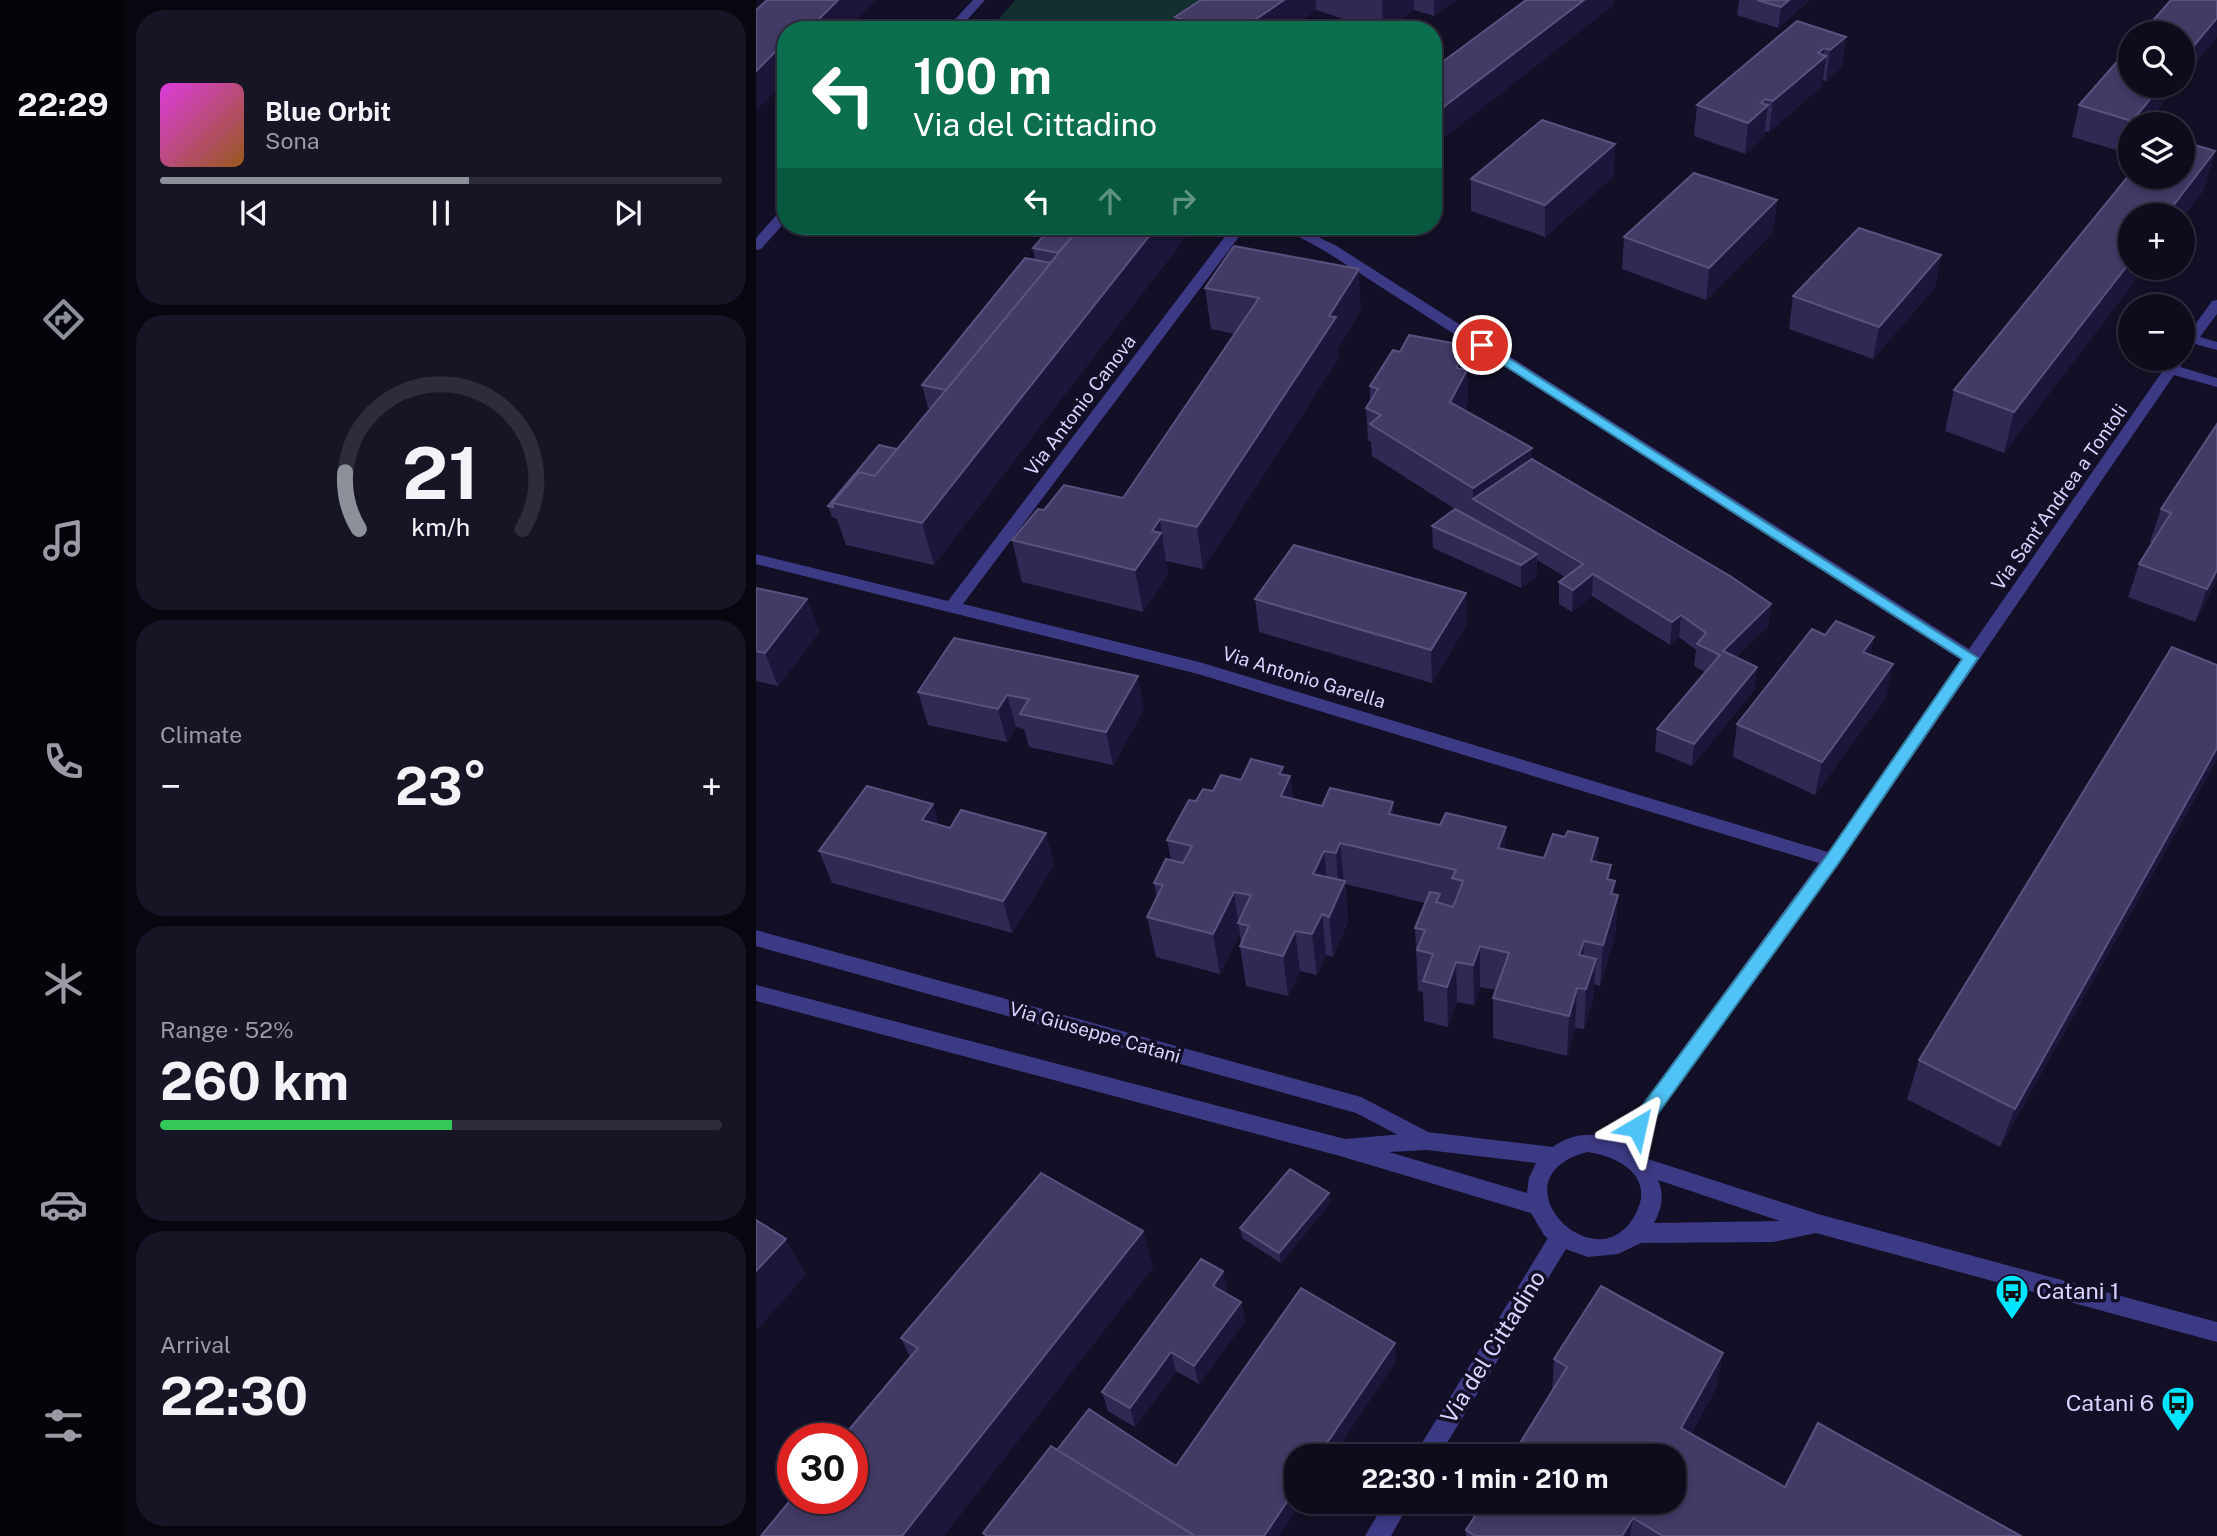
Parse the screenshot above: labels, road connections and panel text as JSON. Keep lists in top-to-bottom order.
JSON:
{
  "streets": {
    "street": [
      "Via Antonio Canova",
      "Via Sant'Andrea a Tontoli",
      "Via Antonio Garella",
      "Via Giuseppe Catani",
      "Via del Cittadino"
    ]
  },
  "crossings": [
    ["Via Antonio Canova", "Via Antonio Garella"]
  ],
  "places": {
    "bus stop": ["Catani 1", "Catani 6"]
  },
  "page": {
    "tabs": "22:29",
    "map_buttons": ["+", "−"],
    "turn": ["100 m", "Via del Cittadino"],
    "song": ["Blue Orbit", "Sona"],
    "tile": [
      "Climate",
      ["Range · 52%", "260 km"],
      ["Arrival", "22:30"]
    ],
    "heat": ["−", "23°", "+"],
    "limit": "30",
    "trip": "22:30 · 1 min · 210 m",
    "gauge": ["21", "km/h"]
  }
}
